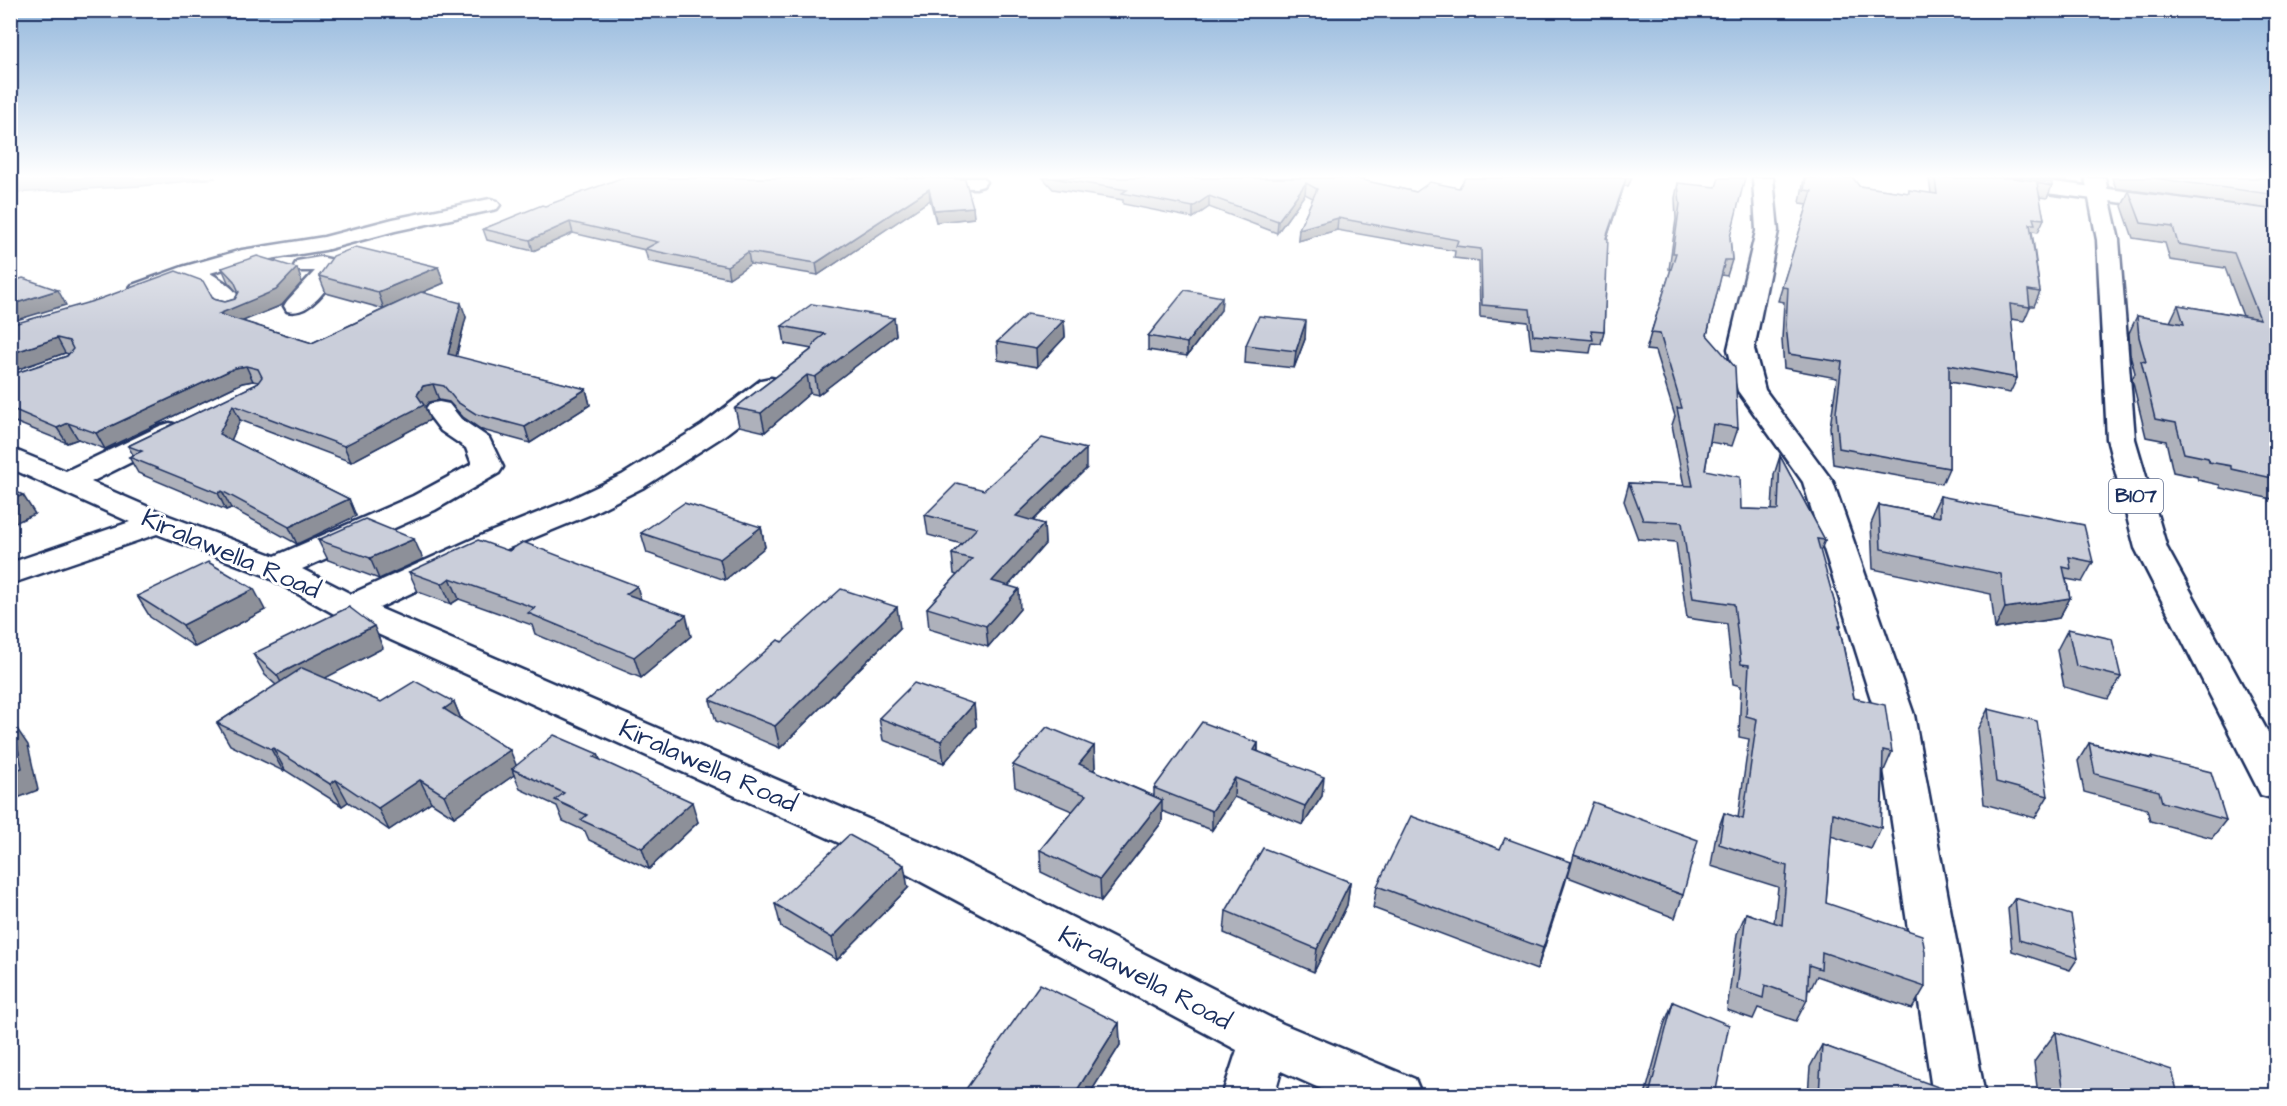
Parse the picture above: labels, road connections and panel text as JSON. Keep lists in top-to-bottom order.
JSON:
{
  "streets": {
    "street": ["B107", "Kiralawella Road"]
  }
}
